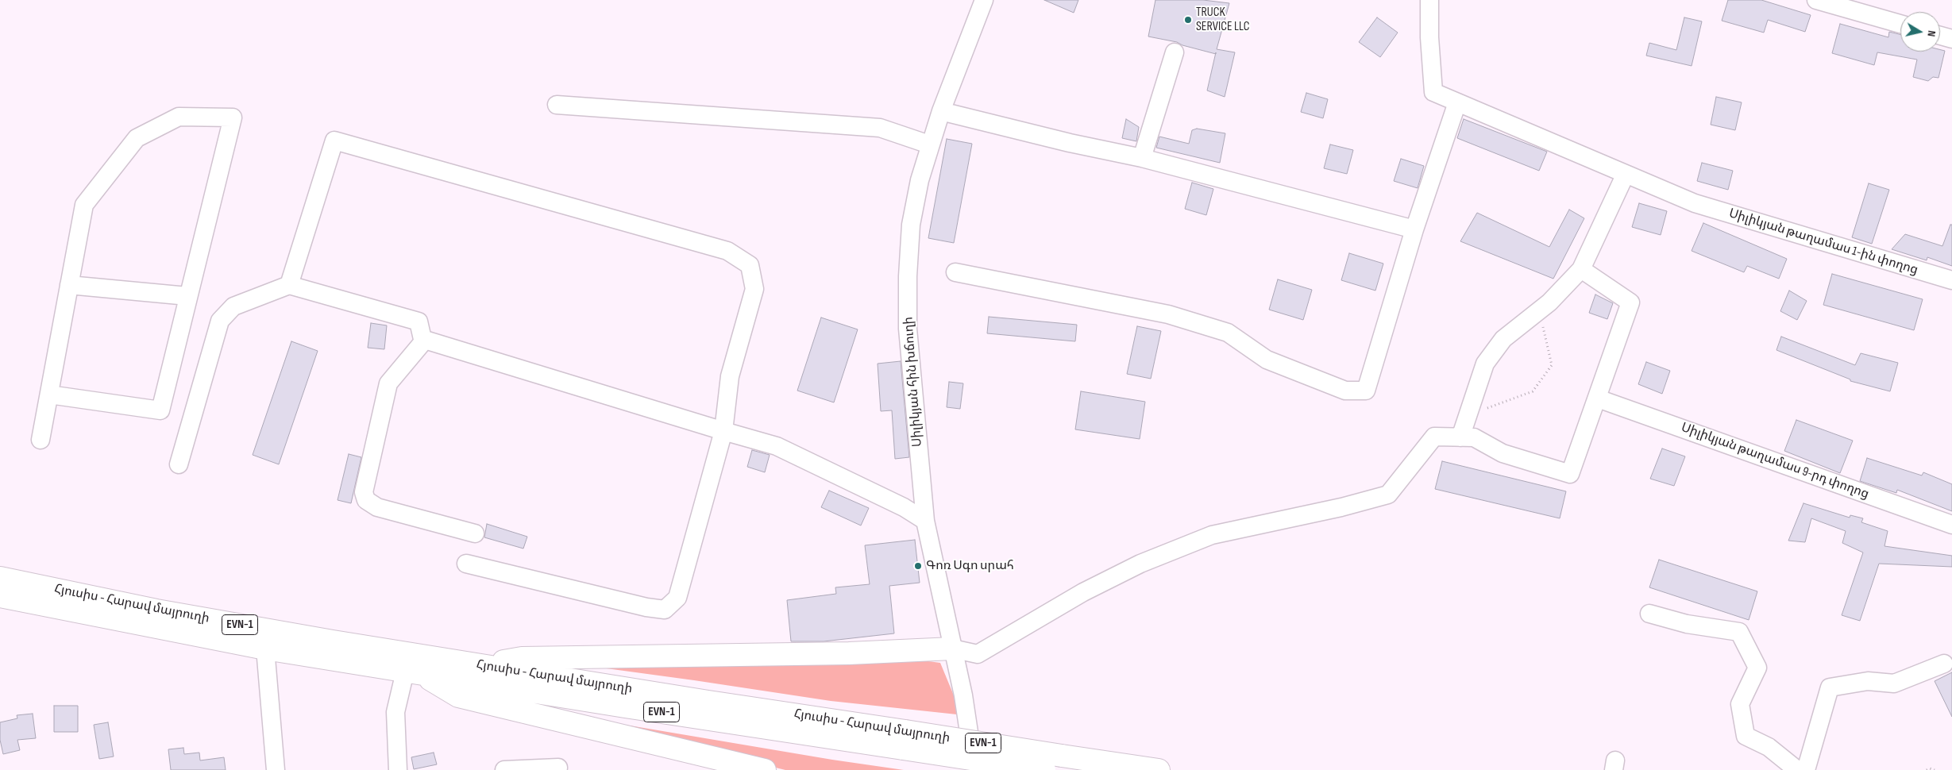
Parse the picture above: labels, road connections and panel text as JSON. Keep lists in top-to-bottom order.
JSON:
{
  "streets": {
    "highway": ["Հյուսիս - Հարավ մայրուղի", "EVN-1"],
    "street": ["Սիլիկյան թաղամաս 1-ին փողոց", "Սիլիկյան հին խճուղի", "Սիլիկյան թաղամաս 9-րդ փողոց"]
  },
  "places": ["TRUCK SERVICE LLC", "Գոռ Սգո սրահ"],
  "north": "right"
}
